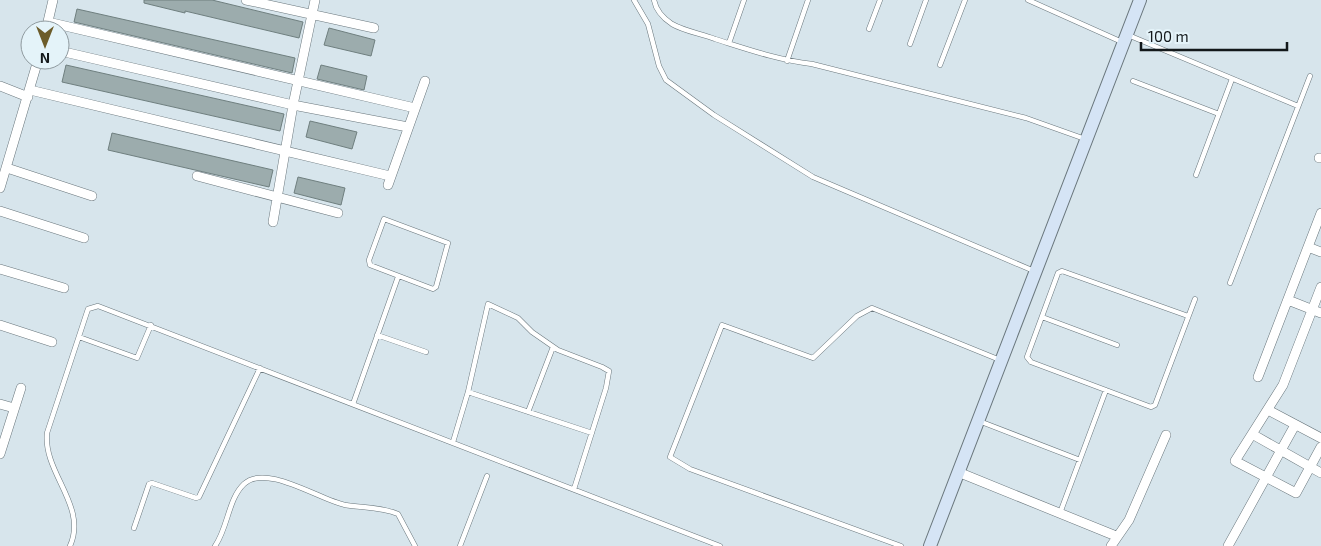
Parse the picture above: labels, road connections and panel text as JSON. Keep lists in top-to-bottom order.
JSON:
{
  "scale_bar": "100 m",
  "north": "bottom"
}
